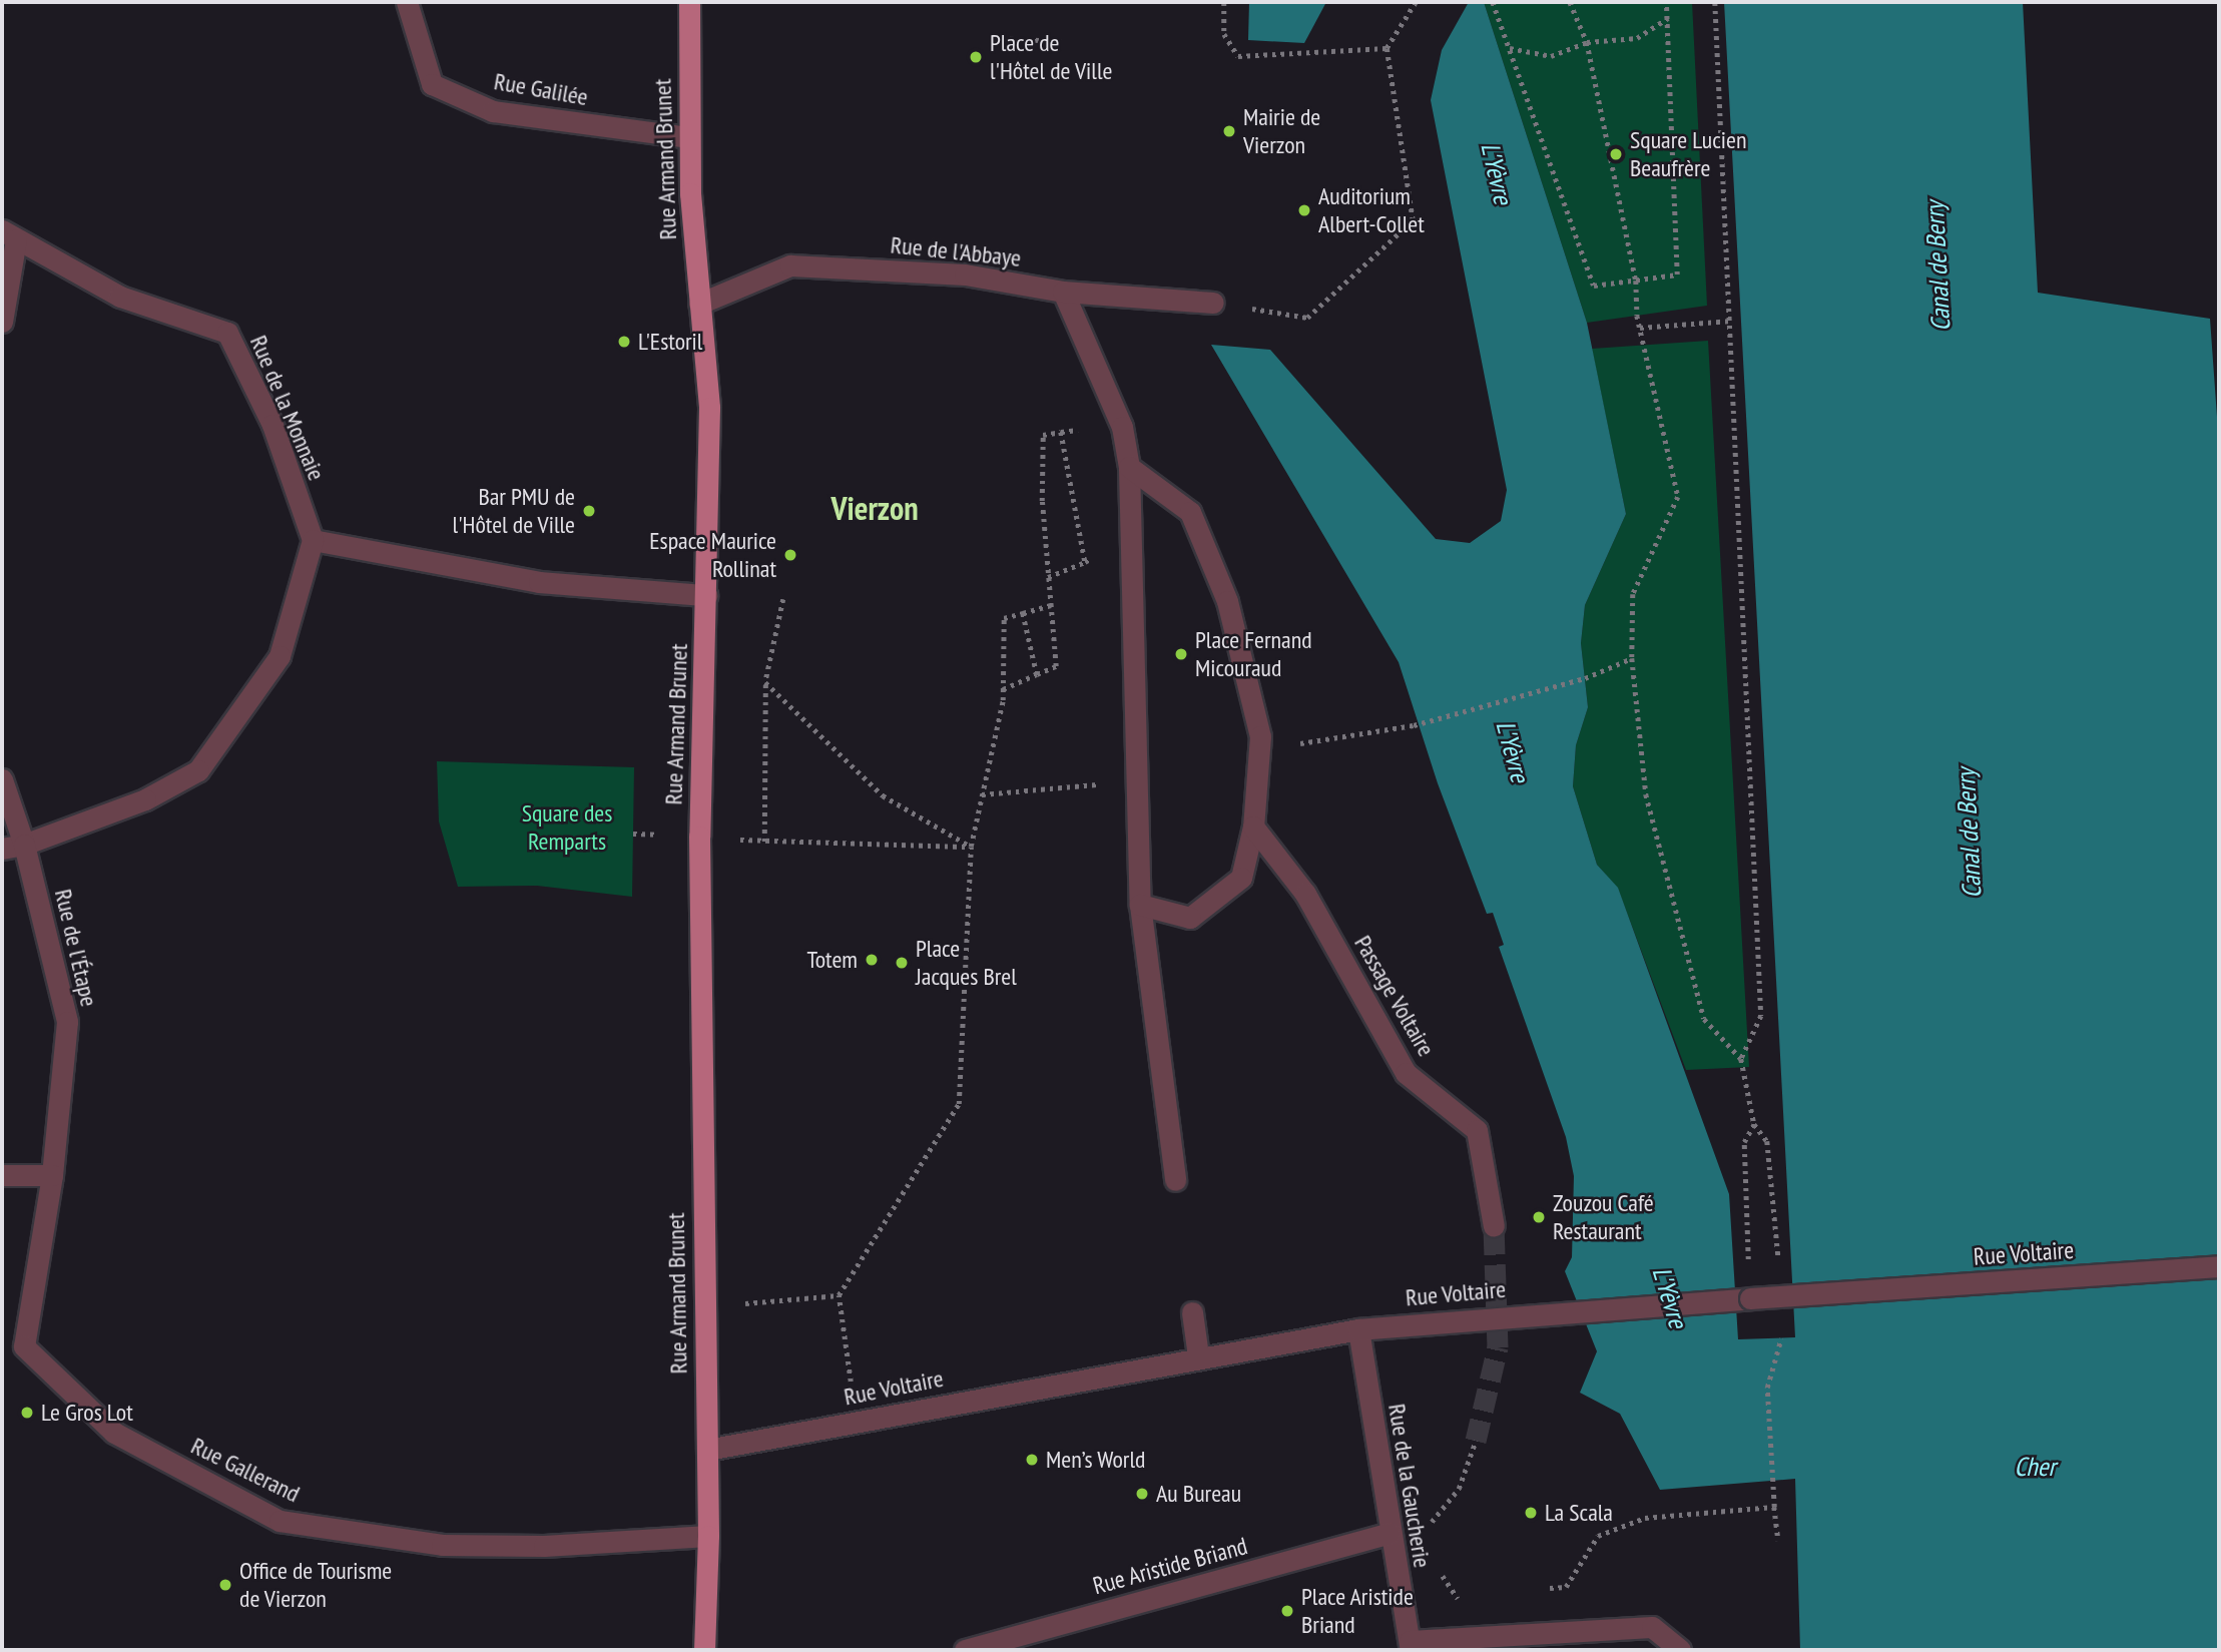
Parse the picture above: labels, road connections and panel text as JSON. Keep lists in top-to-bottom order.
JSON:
{
  "streets": {
    "main road": ["Rue Armand Brunet"],
    "street": [
      "Rue Galilée",
      "Rue de l'Abbaye",
      "Rue de la Monnaie",
      "Rue de l'Étape",
      "Passage Voltaire",
      "Rue Voltaire",
      "Rue Gallerand",
      "Rue de la Gaucherie",
      "Rue Aristide Briand"
    ]
  },
  "crossings": [
    ["Rue Galilée", "Rue Armand Brunet"],
    ["Rue Armand Brunet", "Rue de l'Abbaye"],
    ["Rue Armand Brunet", "Rue Voltaire"],
    ["Rue Armand Brunet", "Rue Gallerand"],
    ["Rue de l'Étape", "Rue Gallerand"],
    ["Rue Voltaire", "Rue de la Gaucherie"],
    ["Rue de la Gaucherie", "Rue Aristide Briand"]
  ],
  "districts": ["Vierzon"],
  "water": ["L'Yèvre", "Canal de Berry", "Cher"],
  "parks": ["Square des Remparts"],
  "places": [
    "Place de l'Hôtel de Ville",
    "Mairie de Vierzon",
    "Square Lucien Beaufrère",
    "Auditorium Albert-Collet",
    "L'Estoril",
    "Bar PMU de l'Hôtel de Ville",
    "Espace Maurice Rollinat",
    "Place Fernand Micouraud",
    "Totem",
    "Place Jacques Brel",
    "Zouzou Café Restaurant",
    "Le Gros Lot",
    "Men’s World",
    "Au Bureau",
    "La Scala",
    "Office de Tourisme de Vierzon",
    "Place Aristide Briand"
  ]
}
